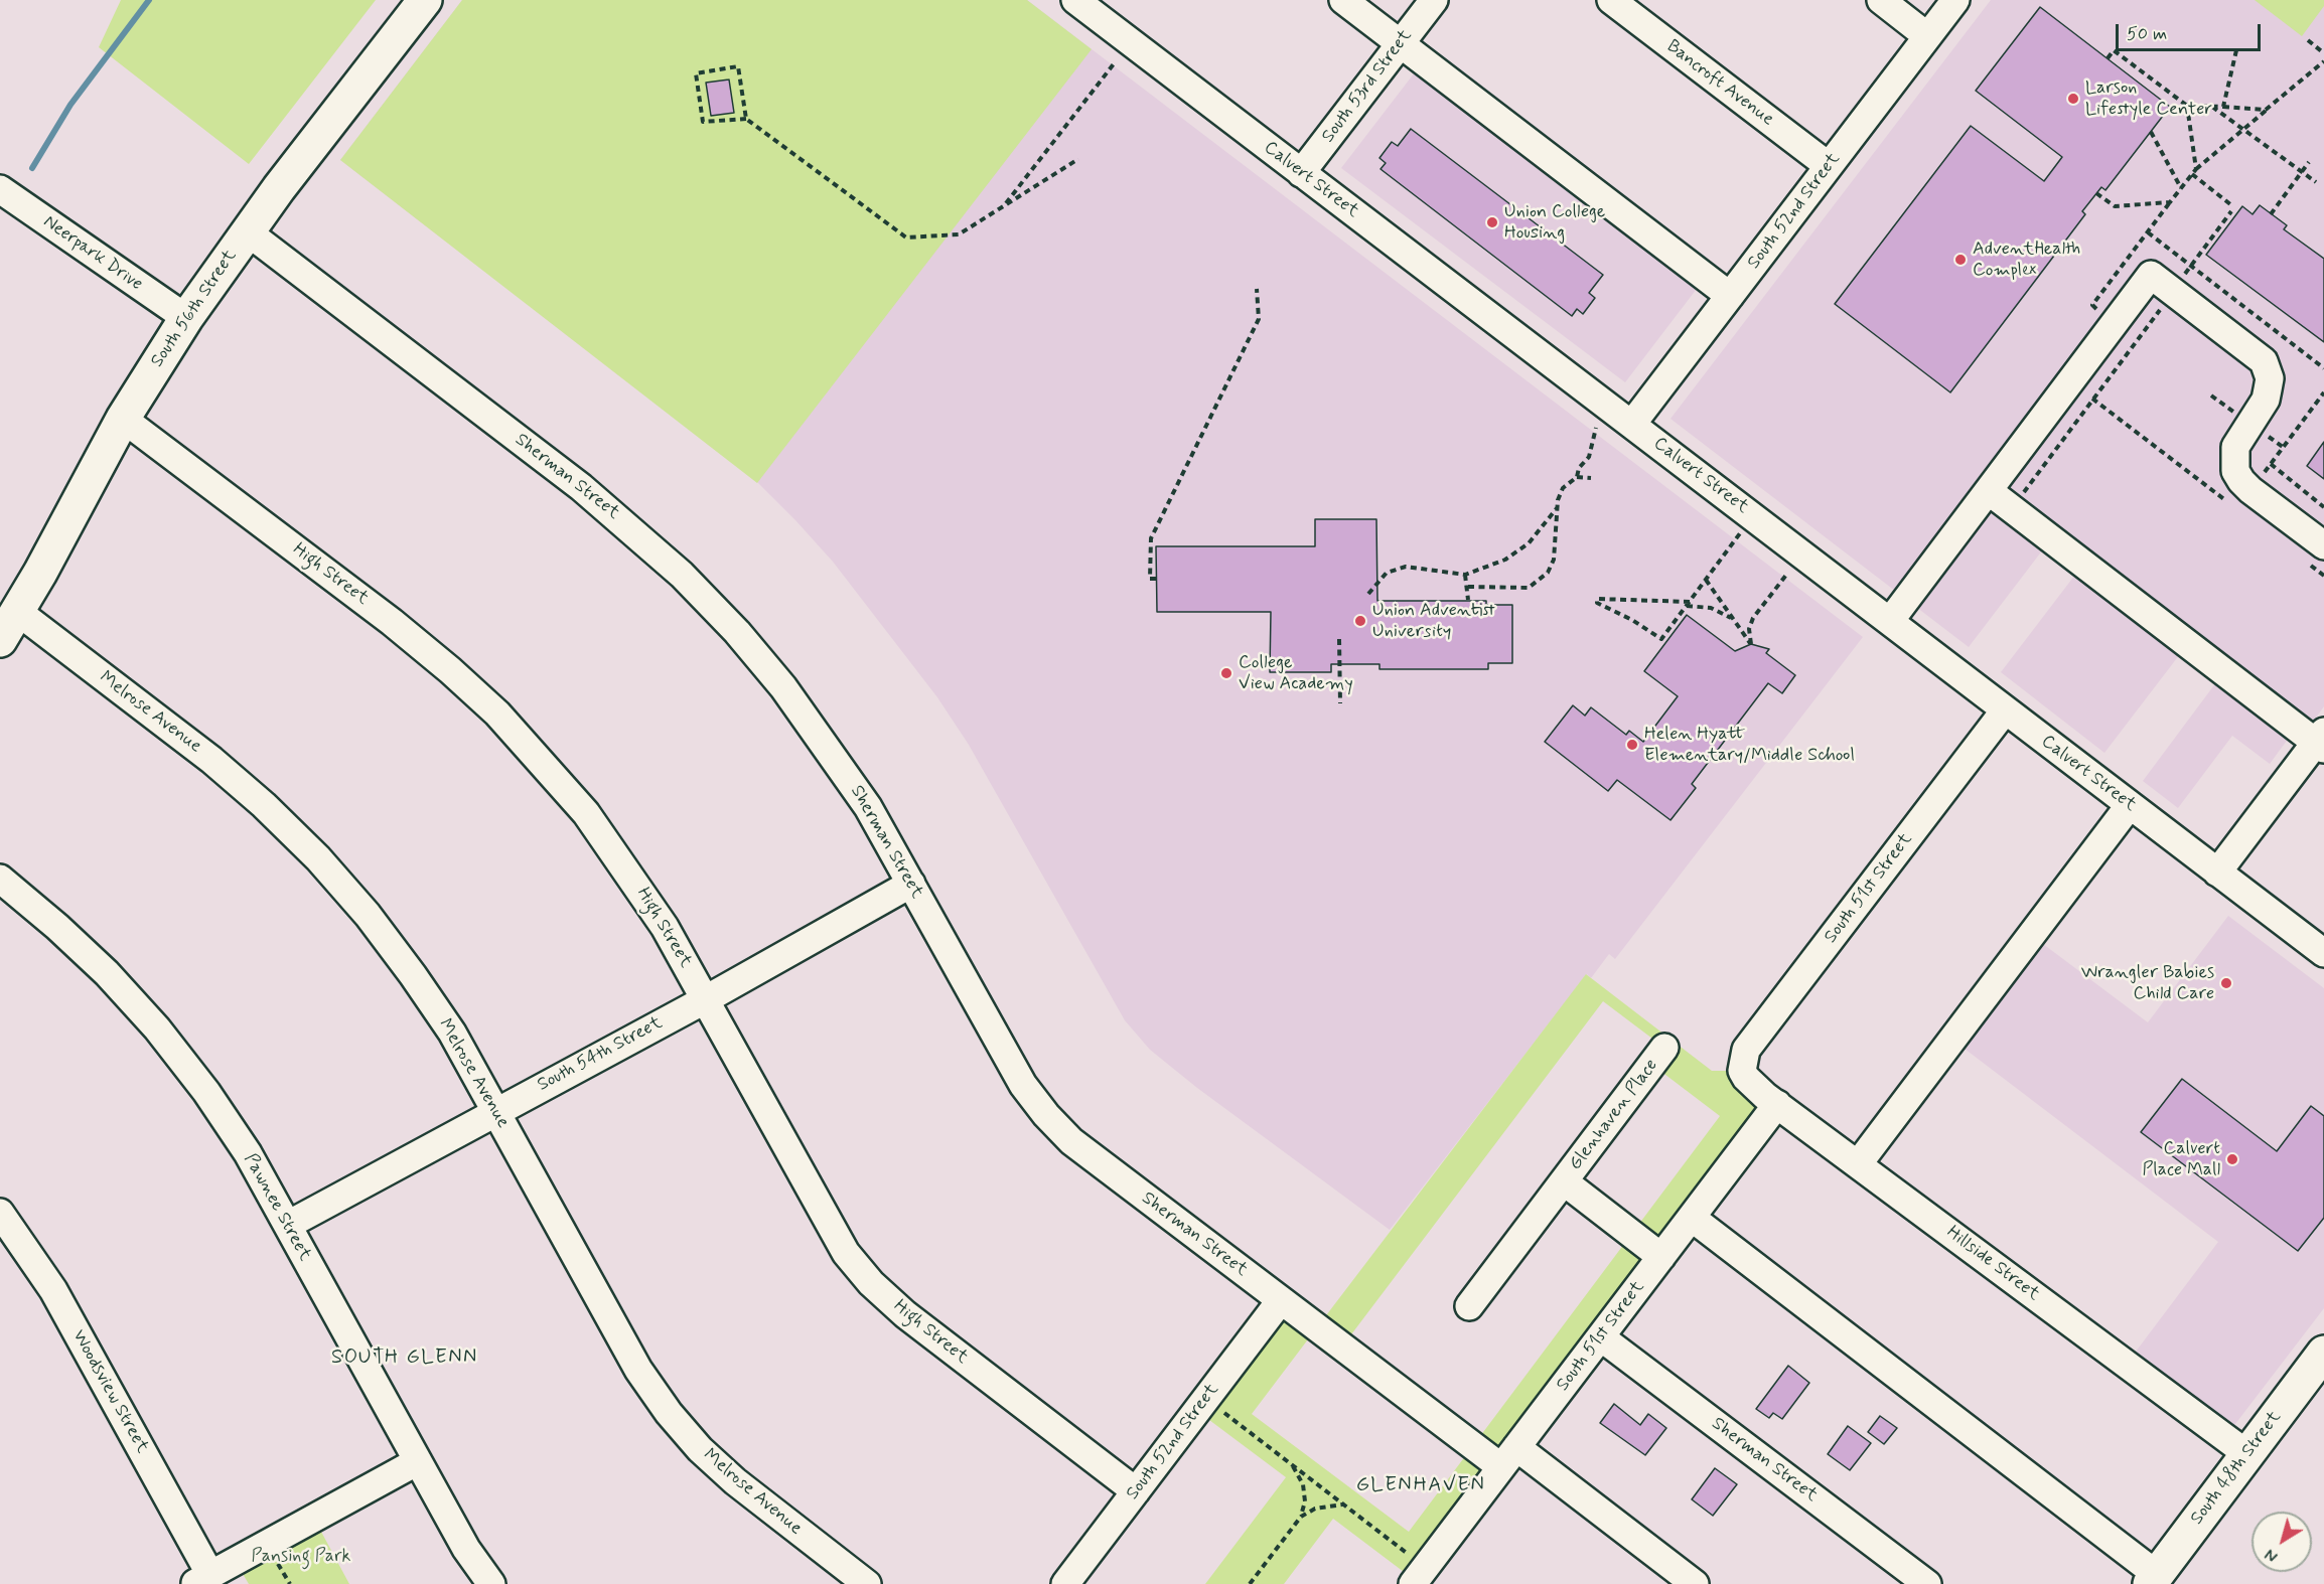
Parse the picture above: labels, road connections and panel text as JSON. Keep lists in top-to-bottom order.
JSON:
{
  "streets": {
    "main road": ["South 56th Street", "South 48th Street"],
    "street": [
      "Bancroft Avenue",
      "South 53rd Street",
      "Calvert Street",
      "South 52nd Street",
      "Neerpark Drive",
      "Sherman Street",
      "High Street",
      "Melrose Avenue",
      "South 51st Street",
      "South 54th Street",
      "Glenhaven Place",
      "Pawnee Street",
      "Hillside Street",
      "Woodsview Street"
    ]
  },
  "crossings": [
    ["Bancroft Avenue", "South 52nd Street"],
    ["South 53rd Street", "Calvert Street"],
    ["Calvert Street", "South 52nd Street"],
    ["Calvert Street", "South 51st Street"],
    ["South 52nd Street", "Sherman Street"],
    ["South 52nd Street", "High Street"],
    ["Neerpark Drive", "South 56th Street"],
    ["South 56th Street", "Sherman Street"],
    ["South 56th Street", "High Street"],
    ["South 56th Street", "Melrose Avenue"],
    ["Sherman Street", "South 51st Street"],
    ["Sherman Street", "South 54th Street"],
    ["High Street", "South 54th Street"],
    ["Melrose Avenue", "South 54th Street"],
    ["South 51st Street", "Glenhaven Place"],
    ["South 51st Street", "Hillside Street"],
    ["South 54th Street", "Pawnee Street"],
    ["Hillside Street", "South 48th Street"]
  ],
  "districts": ["SOUTH GLENN", "GLENHAVEN"],
  "parks": ["Pansing Park"],
  "places": [
    "Larson Lifestyle Center",
    "Union College Housing",
    "AdventHealth Complex",
    "Union Adventist University",
    "College View Academy",
    "Helen Hyatt Elementary/Middle School",
    "Wrangler Babies Child Care",
    "Calvert Place Mall"
  ],
  "scale_bar": "50 m",
  "north": "bottom left"
}
